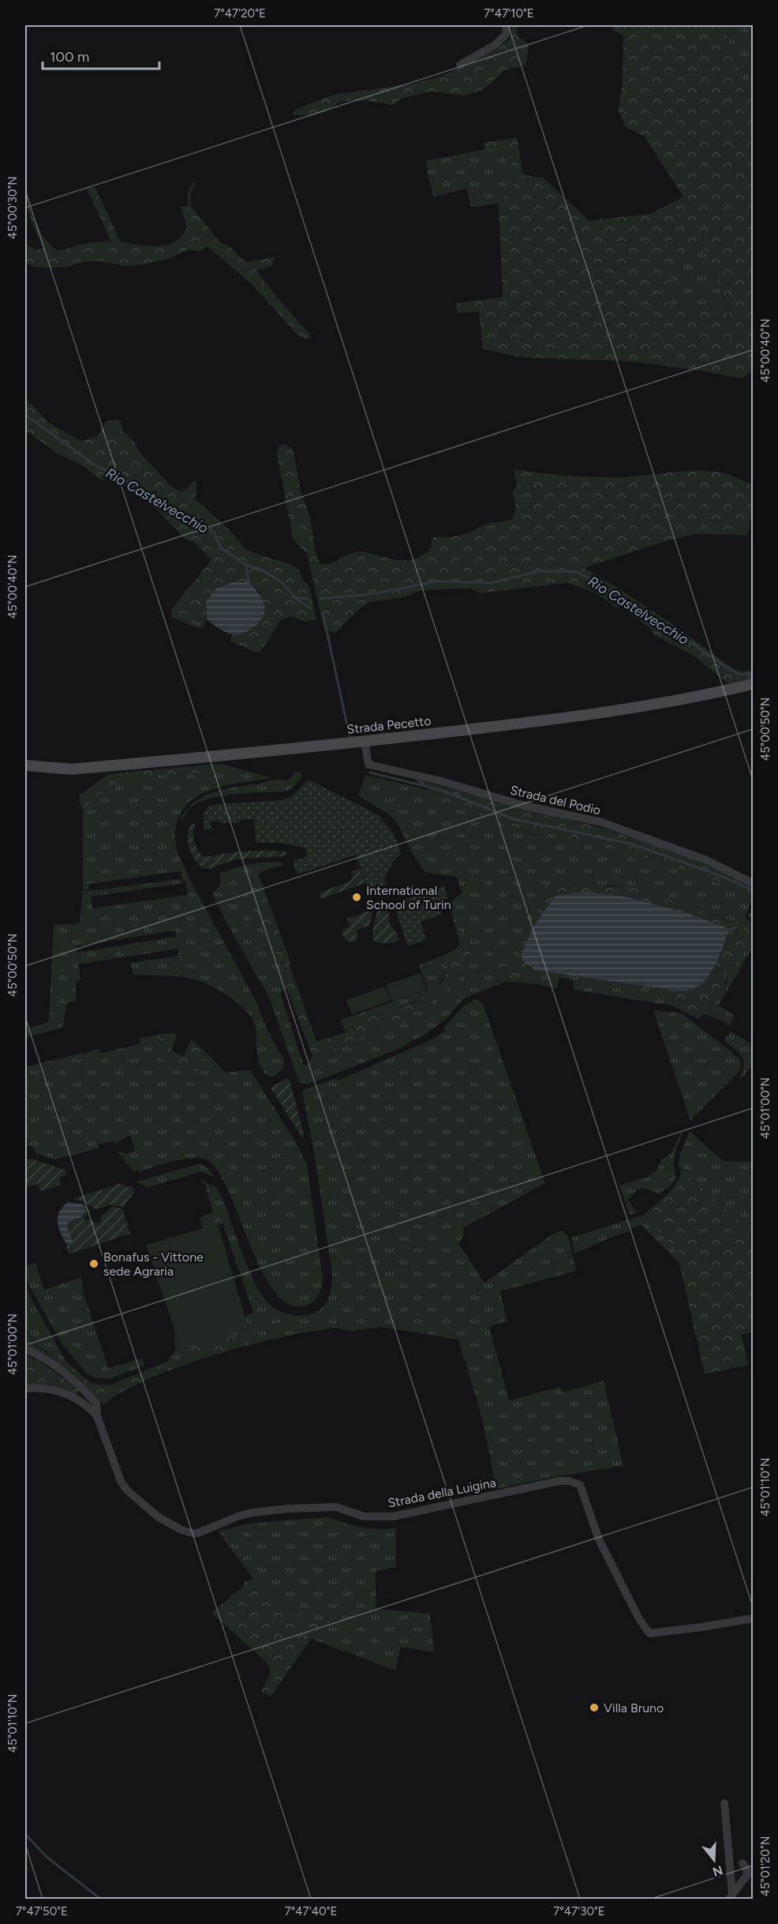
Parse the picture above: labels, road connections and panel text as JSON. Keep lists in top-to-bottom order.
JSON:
{
  "streets": {
    "main road": ["Strada Pecetto"],
    "street": ["Strada del Podio", "Strada della Luigina"]
  },
  "crossings": [
    ["Strada Pecetto", "Strada del Podio"]
  ],
  "water": ["Rio Castelvecchio"],
  "places": ["International School of Turin", "Bonafus - Vittone sede Agraria", "Villa Bruno"],
  "scale_bar": "100 m",
  "north": "bottom",
  "coordinates": [
    "7°47'20\"E",
    "7°47'10\"E",
    "45°00'30\"N",
    "45°00'40\"N",
    "45°00'50\"N",
    "45°01'00\"N",
    "45°01'10\"N",
    "45°01'20\"N",
    "7°47'50\"E",
    "7°47'40\"E",
    "7°47'30\"E"
  ]
}
